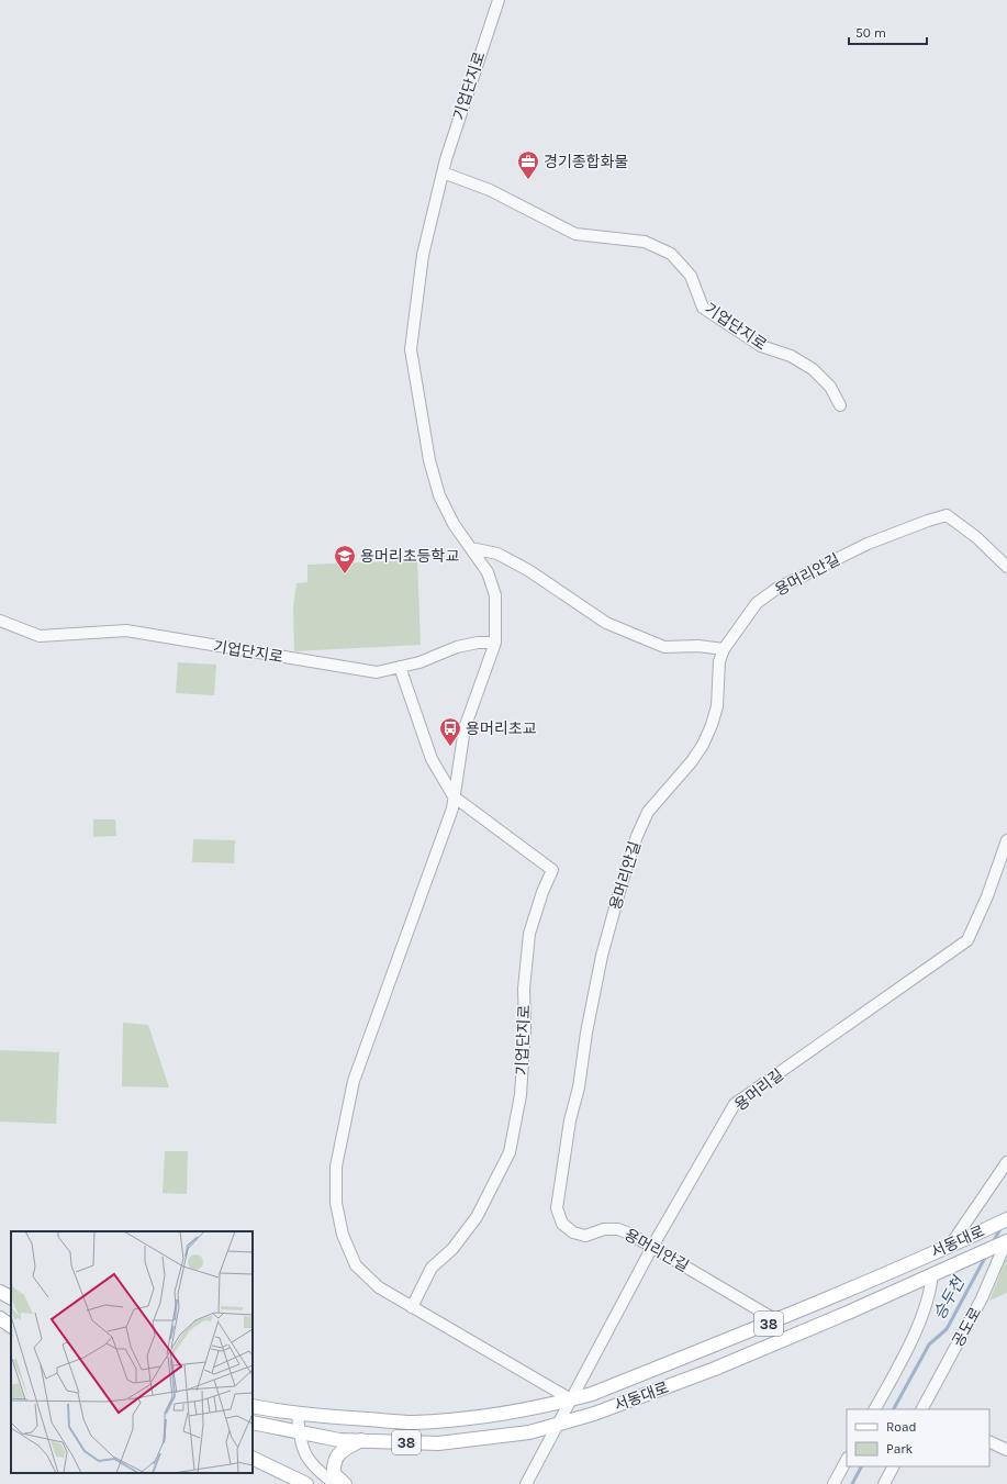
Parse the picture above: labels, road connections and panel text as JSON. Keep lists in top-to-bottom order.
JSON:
{
  "streets": {
    "main road": ["서동대로", "38"],
    "street": [
      "기업단지로",
      "용머리안길",
      "용머리길",
      "공도로"
    ]
  },
  "crossings": [
    ["기업단지로", "용머리길"],
    ["기업단지로", "서동대로"],
    ["용머리안길", "용머리길"],
    ["용머리안길", "서동대로"],
    ["용머리길", "서동대로"],
    ["서동대로", "공도로"]
  ],
  "water": ["승두천"],
  "places": {
    "office": ["경기종합화물"],
    "school or university": ["용머리초등학교"],
    "bus stop": ["용머리초교"]
  },
  "legend": ["Road", "Park"],
  "scale_bar": "50 m"
}
